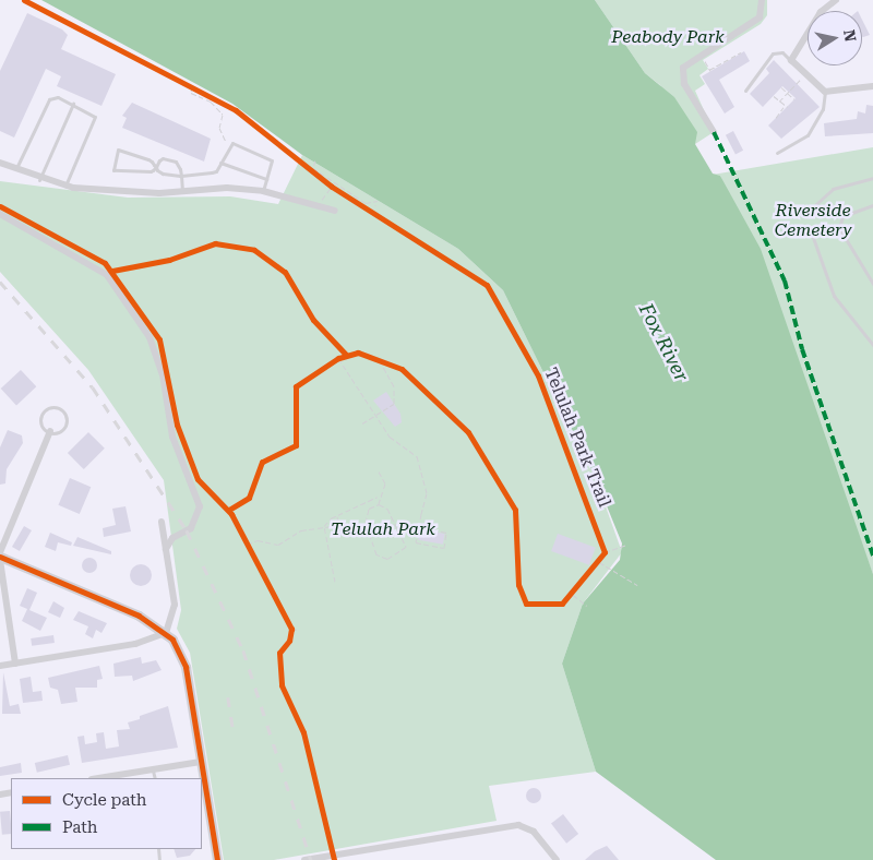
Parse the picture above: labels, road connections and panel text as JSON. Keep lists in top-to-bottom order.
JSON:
{
  "streets": {
    "cycle path": ["Telulah Park Trail"]
  },
  "water": ["Fox River"],
  "parks": ["Peabody Park", "Riverside Cemetery", "Telulah Park"],
  "legend": ["Cycle path", "Path"],
  "north": "right"
}
